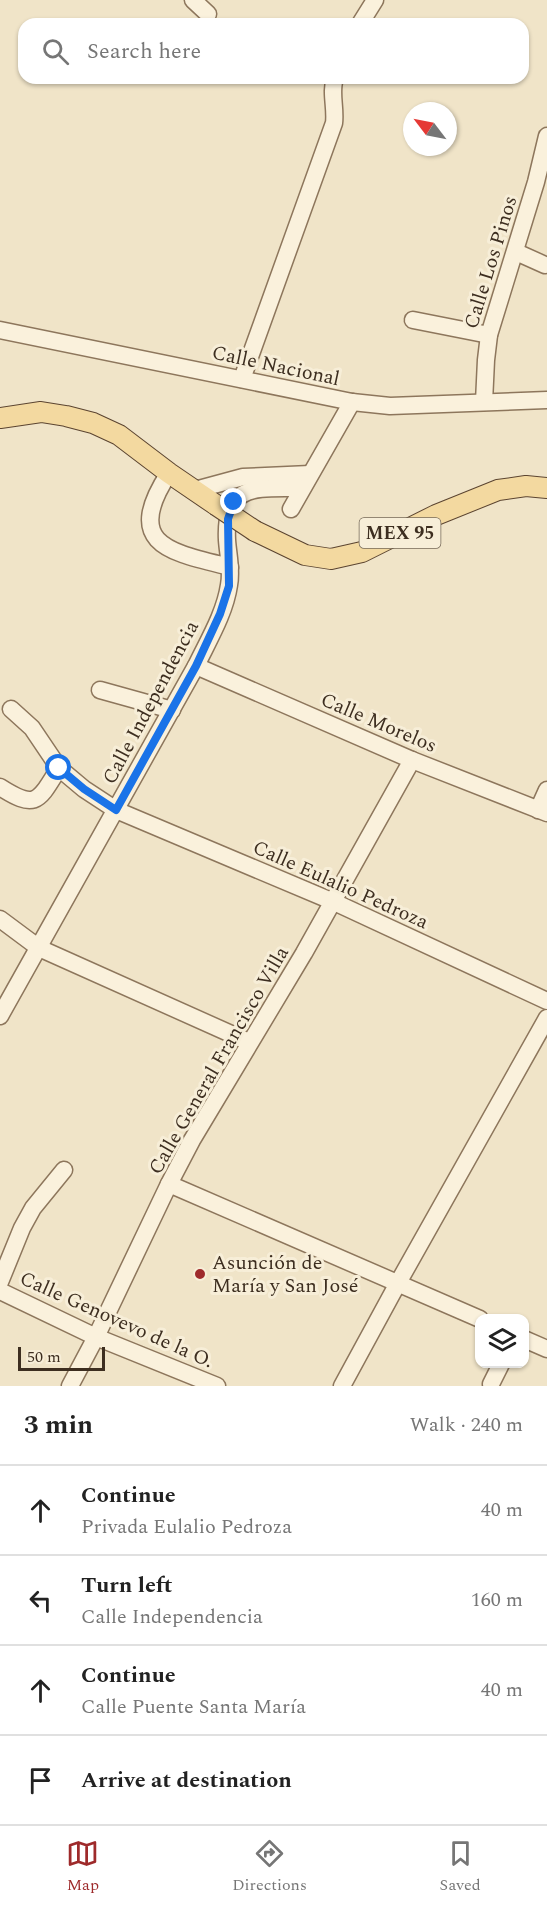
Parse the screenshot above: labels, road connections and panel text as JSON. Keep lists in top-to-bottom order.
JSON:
{
  "streets": {
    "main road": ["MEX 95"],
    "street": [
      "Calle Los Pinos",
      "Calle Nacional",
      "Calle Independencia",
      "Calle Morelos",
      "Calle Eulalio Pedroza",
      "Calle General Francisco Villa",
      "Calle Genovevo de la O."
    ]
  },
  "crossings": [
    ["Calle Los Pinos", "Calle Nacional"],
    ["Calle Independencia", "Calle Morelos"],
    ["Calle Independencia", "Calle Eulalio Pedroza"],
    ["Calle Morelos", "Calle General Francisco Villa"],
    ["Calle Eulalio Pedroza", "Calle General Francisco Villa"],
    ["Calle General Francisco Villa", "Calle Genovevo de la O."]
  ],
  "places": ["Asunción de María y San José"],
  "scale_bar": "50 m",
  "north": "top left",
  "page": {
    "search": "Search here",
    "scale": "50 m",
    "heading": ["3 min", "Walk · 240 m"],
    "list": [
      ["Continue", "Privada Eulalio Pedroza", "40 m"],
      ["Turn left", "Calle Independencia", "160 m"],
      ["Continue", "Calle Puente Santa María", "40 m"],
      "Arrive at destination"
    ],
    "nav": ["Map", "Directions", "Saved"]
  }
}
